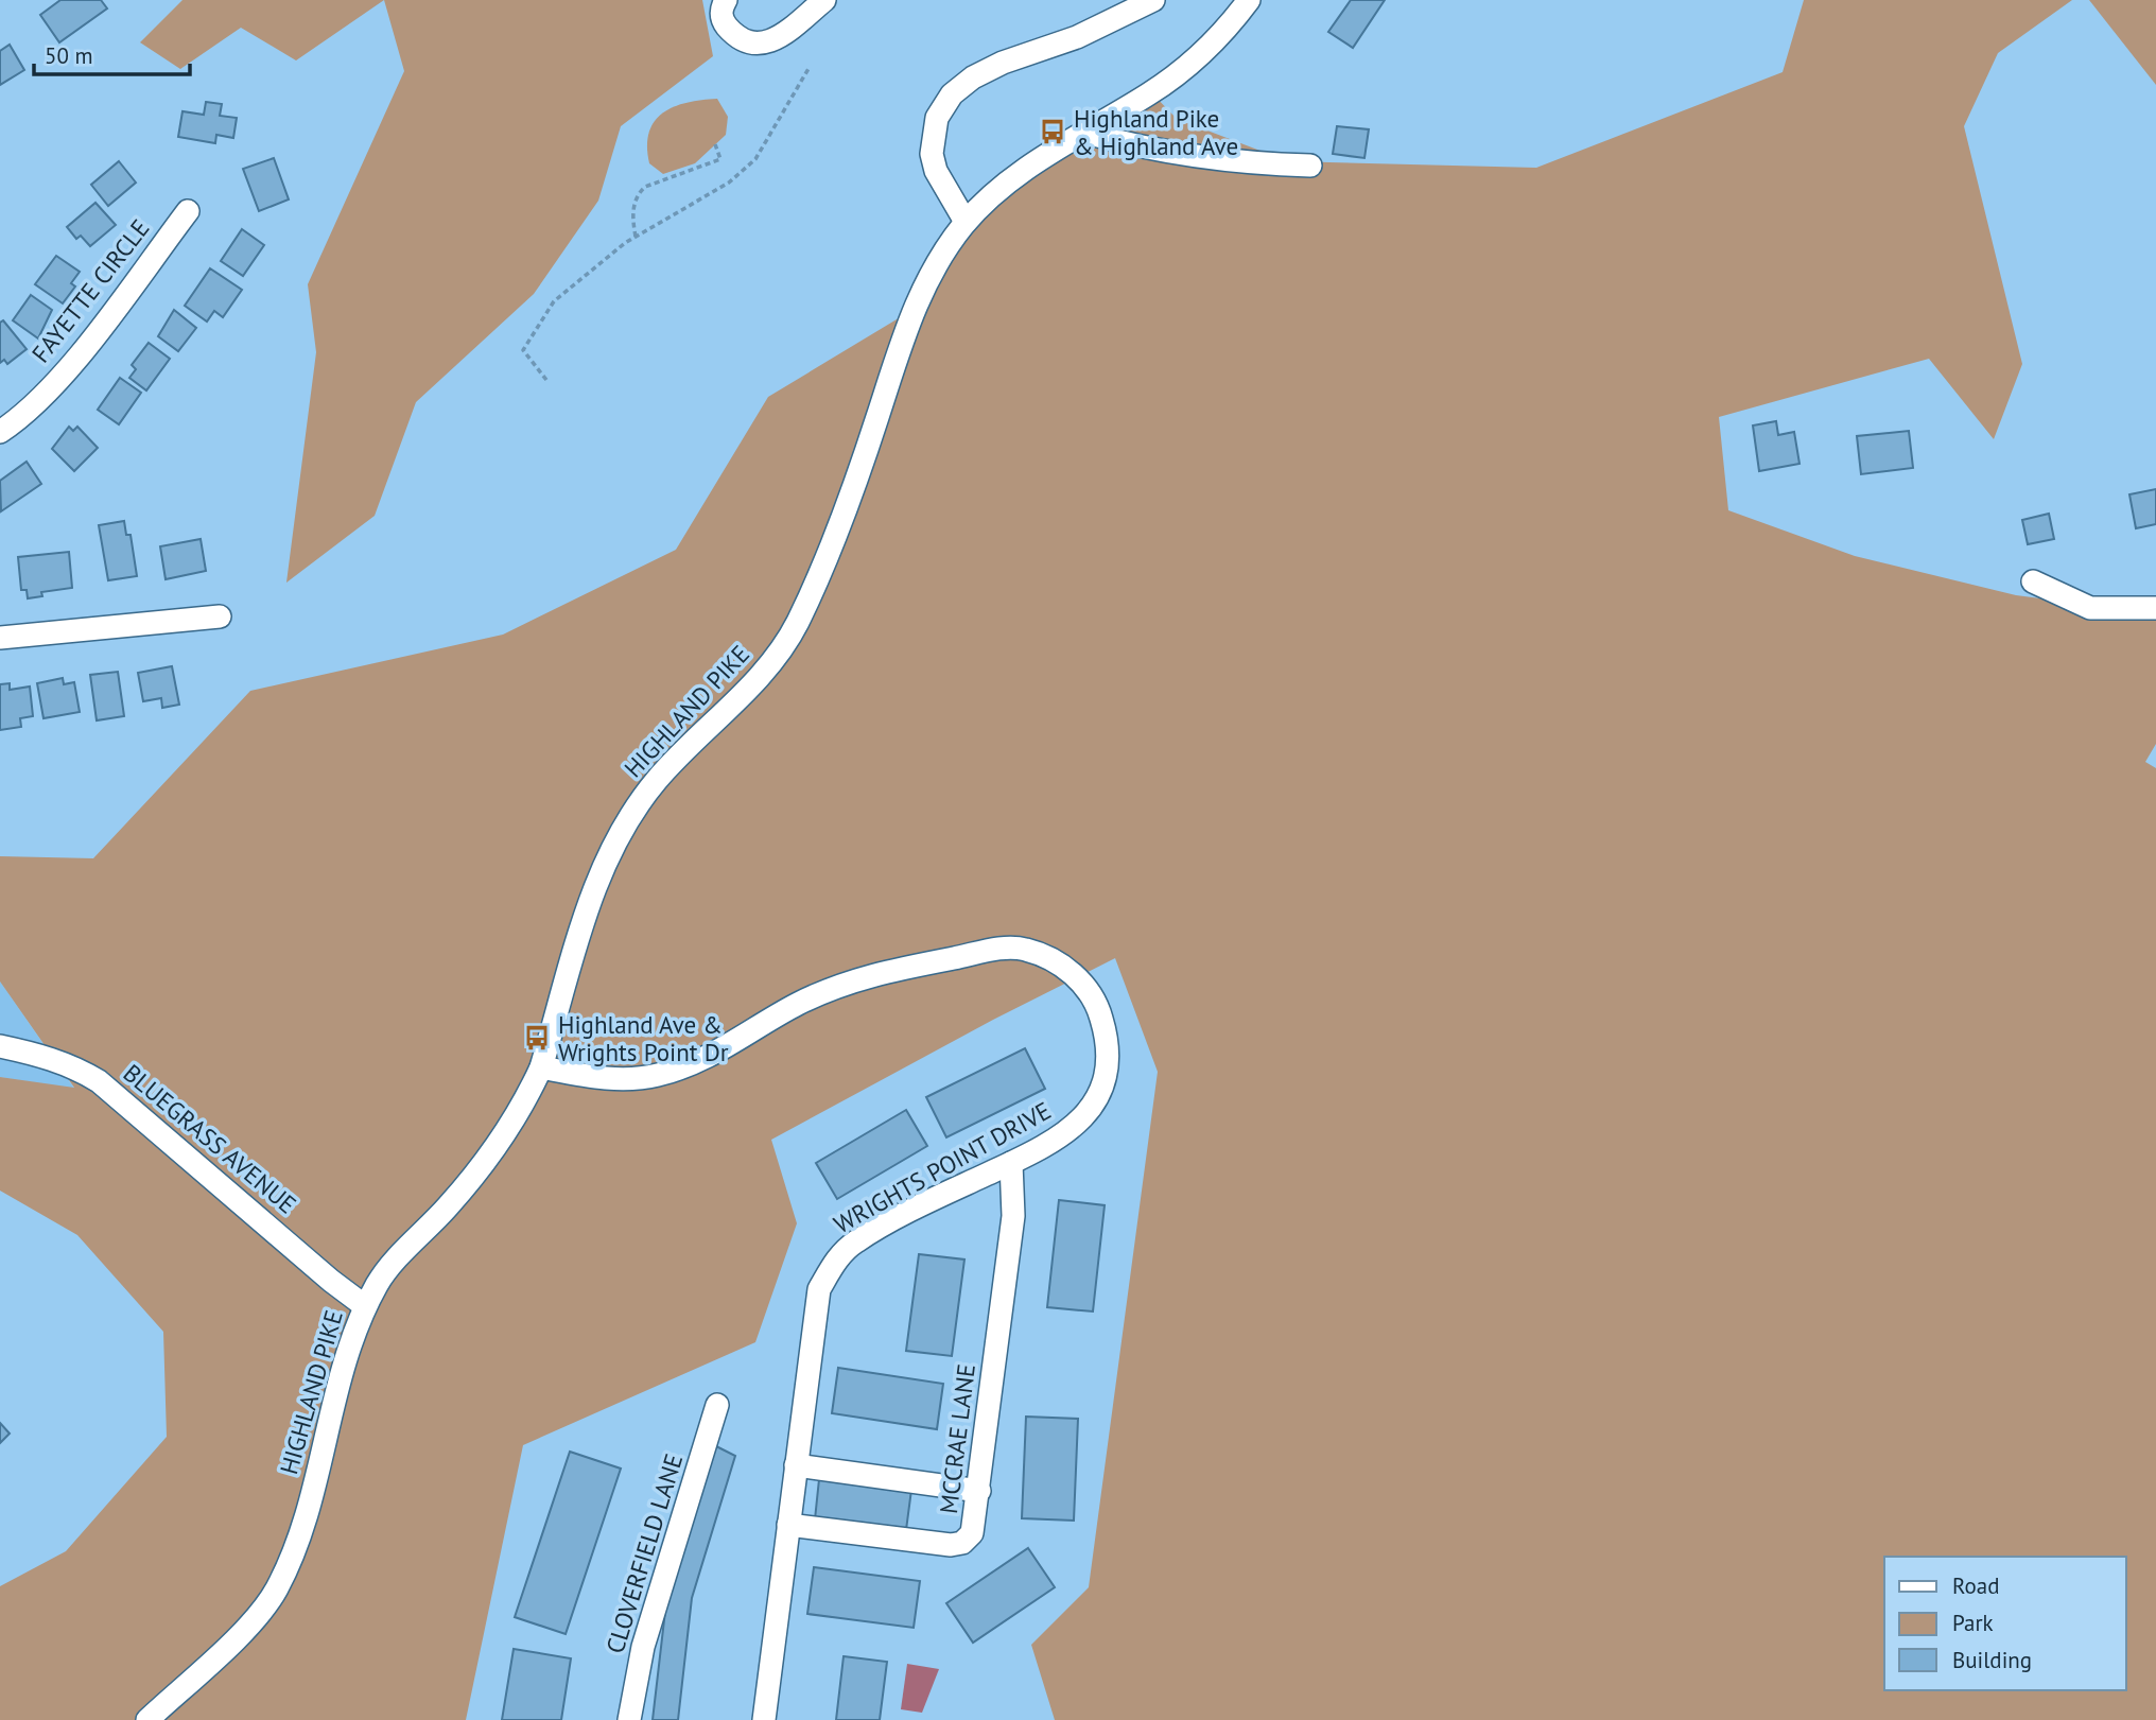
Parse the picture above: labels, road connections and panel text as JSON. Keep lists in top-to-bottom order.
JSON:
{
  "streets": {
    "street": [
      "FAYETTE CIRCLE",
      "HIGHLAND PIKE",
      "BLUEGRASS AVENUE",
      "WRIGHTS POINT DRIVE",
      "MCCRAE LANE",
      "CLOVERFIELD LANE"
    ]
  },
  "crossings": [
    ["HIGHLAND PIKE", "BLUEGRASS AVENUE"],
    ["HIGHLAND PIKE", "WRIGHTS POINT DRIVE"],
    ["WRIGHTS POINT DRIVE", "MCCRAE LANE"]
  ],
  "places": {
    "bus stop": ["Highland Pike & Highland Ave", "Highland Ave & Wrights Point Dr"]
  },
  "legend": ["Road", "Park", "Building"],
  "scale_bar": "50 m"
}
